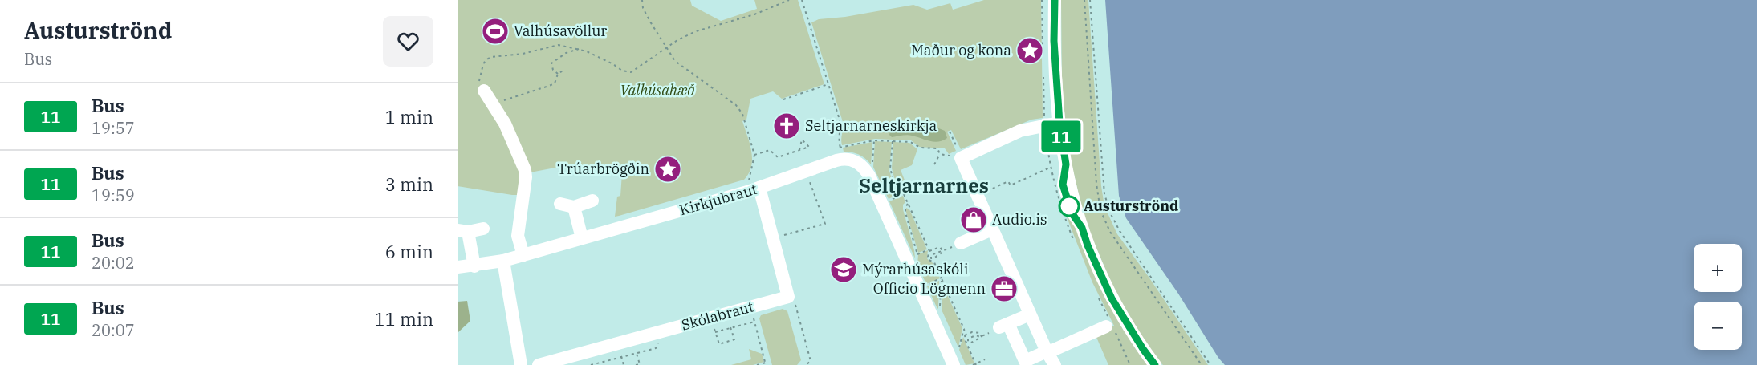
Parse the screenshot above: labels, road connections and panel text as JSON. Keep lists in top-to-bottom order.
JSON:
{
  "streets": {
    "street": ["Kirkjubraut", "Skólabraut"]
  },
  "districts": ["Seltjarnarnes"],
  "parks": ["Valhúsahæð"],
  "places": {
    "sports": ["Valhúsavöllur"],
    "place": ["Maður og kona", "Trúarbrögðin"],
    "church": ["Seltjarnarneskirkja"],
    "other": ["Austurströnd"],
    "shop": ["Audio.is"],
    "school or university": ["Mýrarhúsaskóli"],
    "office": ["Officio Lögmenn"]
  },
  "lines": ["bus line 11"],
  "page": {
    "heading": ["Austurströnd", "Bus"],
    "on_map": "11",
    "list": [
      {
        "mark": "11",
        "name": "Bus",
        "note": "19:57",
        "value": "1 min"
      },
      {
        "mark": "11",
        "name": "Bus",
        "note": "19:59",
        "value": "3 min"
      },
      {
        "mark": "11",
        "name": "Bus",
        "note": "20:02",
        "value": "6 min"
      },
      {
        "mark": "11",
        "name": "Bus",
        "note": "20:07",
        "value": "11 min"
      }
    ],
    "map_buttons": ["+", "−"]
  }
}
